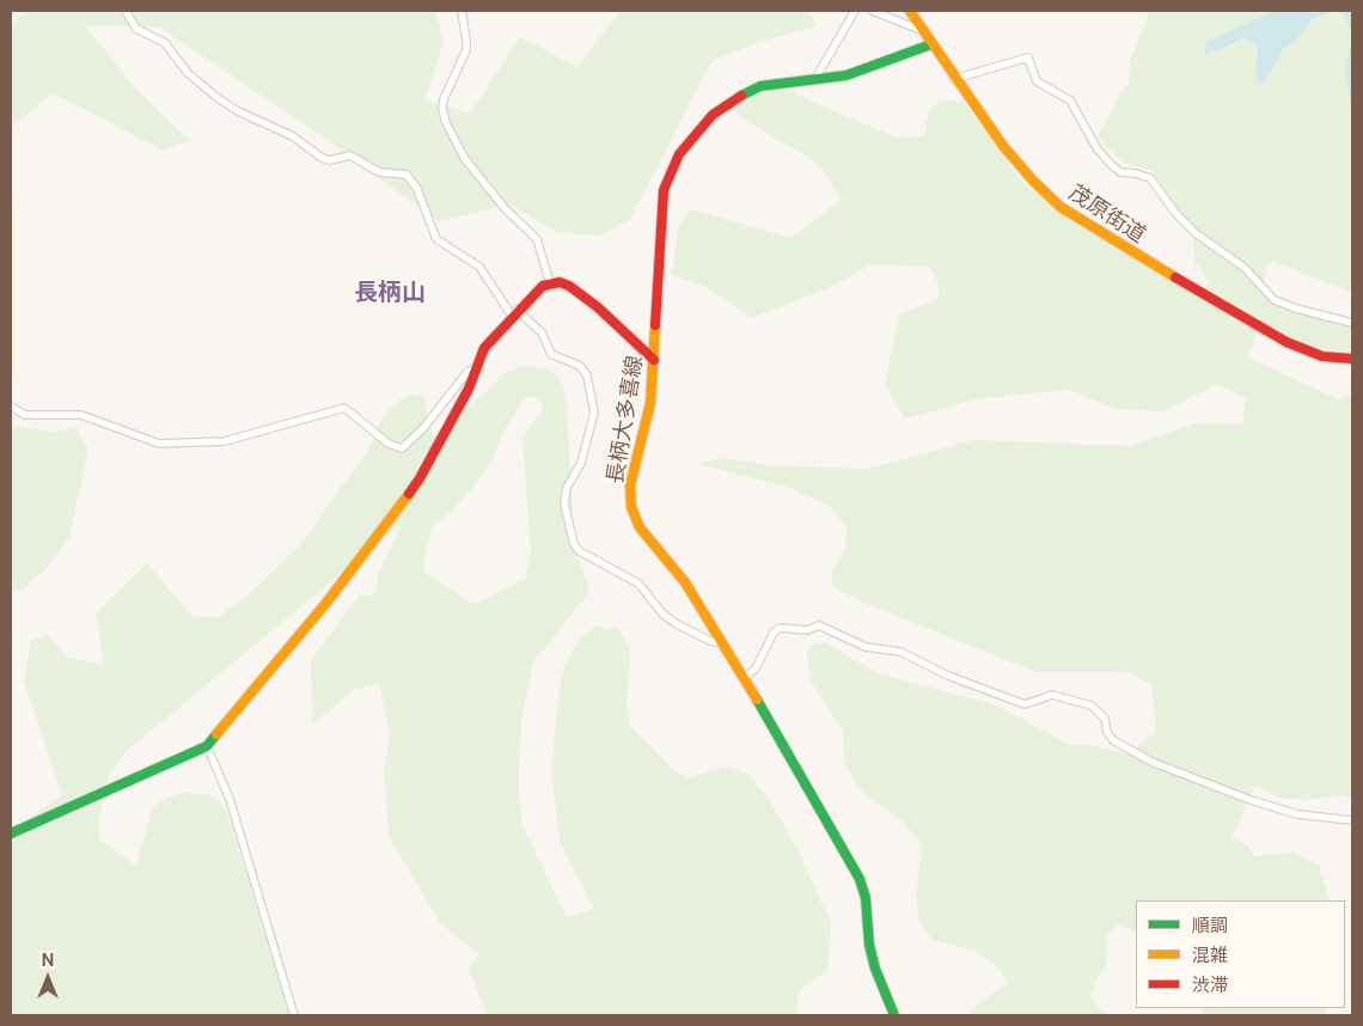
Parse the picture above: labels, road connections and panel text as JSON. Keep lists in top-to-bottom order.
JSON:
{
  "streets": {
    "main road": ["茂原街道", "長柄大多喜線"]
  },
  "crossings": [
    ["茂原街道", "長柄大多喜線"]
  ],
  "districts": ["長柄山"],
  "legend": ["順調", "混雑", "渋滞"],
  "north": "top"
}
